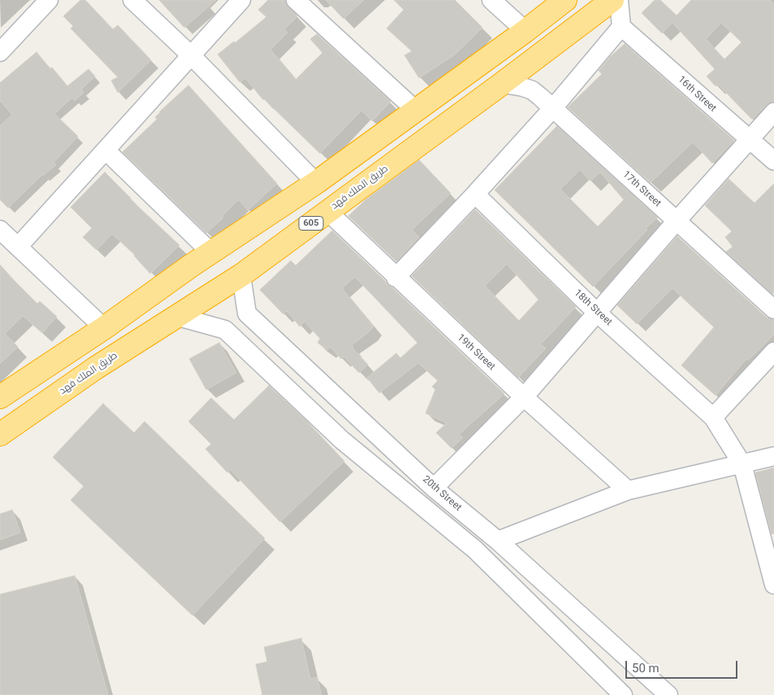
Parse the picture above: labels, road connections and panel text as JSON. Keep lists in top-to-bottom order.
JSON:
{
  "streets": {
    "highway": ["طريق الملك فهد", "605"],
    "street": [
      "16th Street",
      "17th Street",
      "18th Street",
      "19th Street",
      "20th Street"
    ]
  },
  "crossings": [
    ["طريق الملك فهد", "17th Street"],
    ["طريق الملك فهد", "19th Street"]
  ],
  "scale_bar": "50 m"
}
